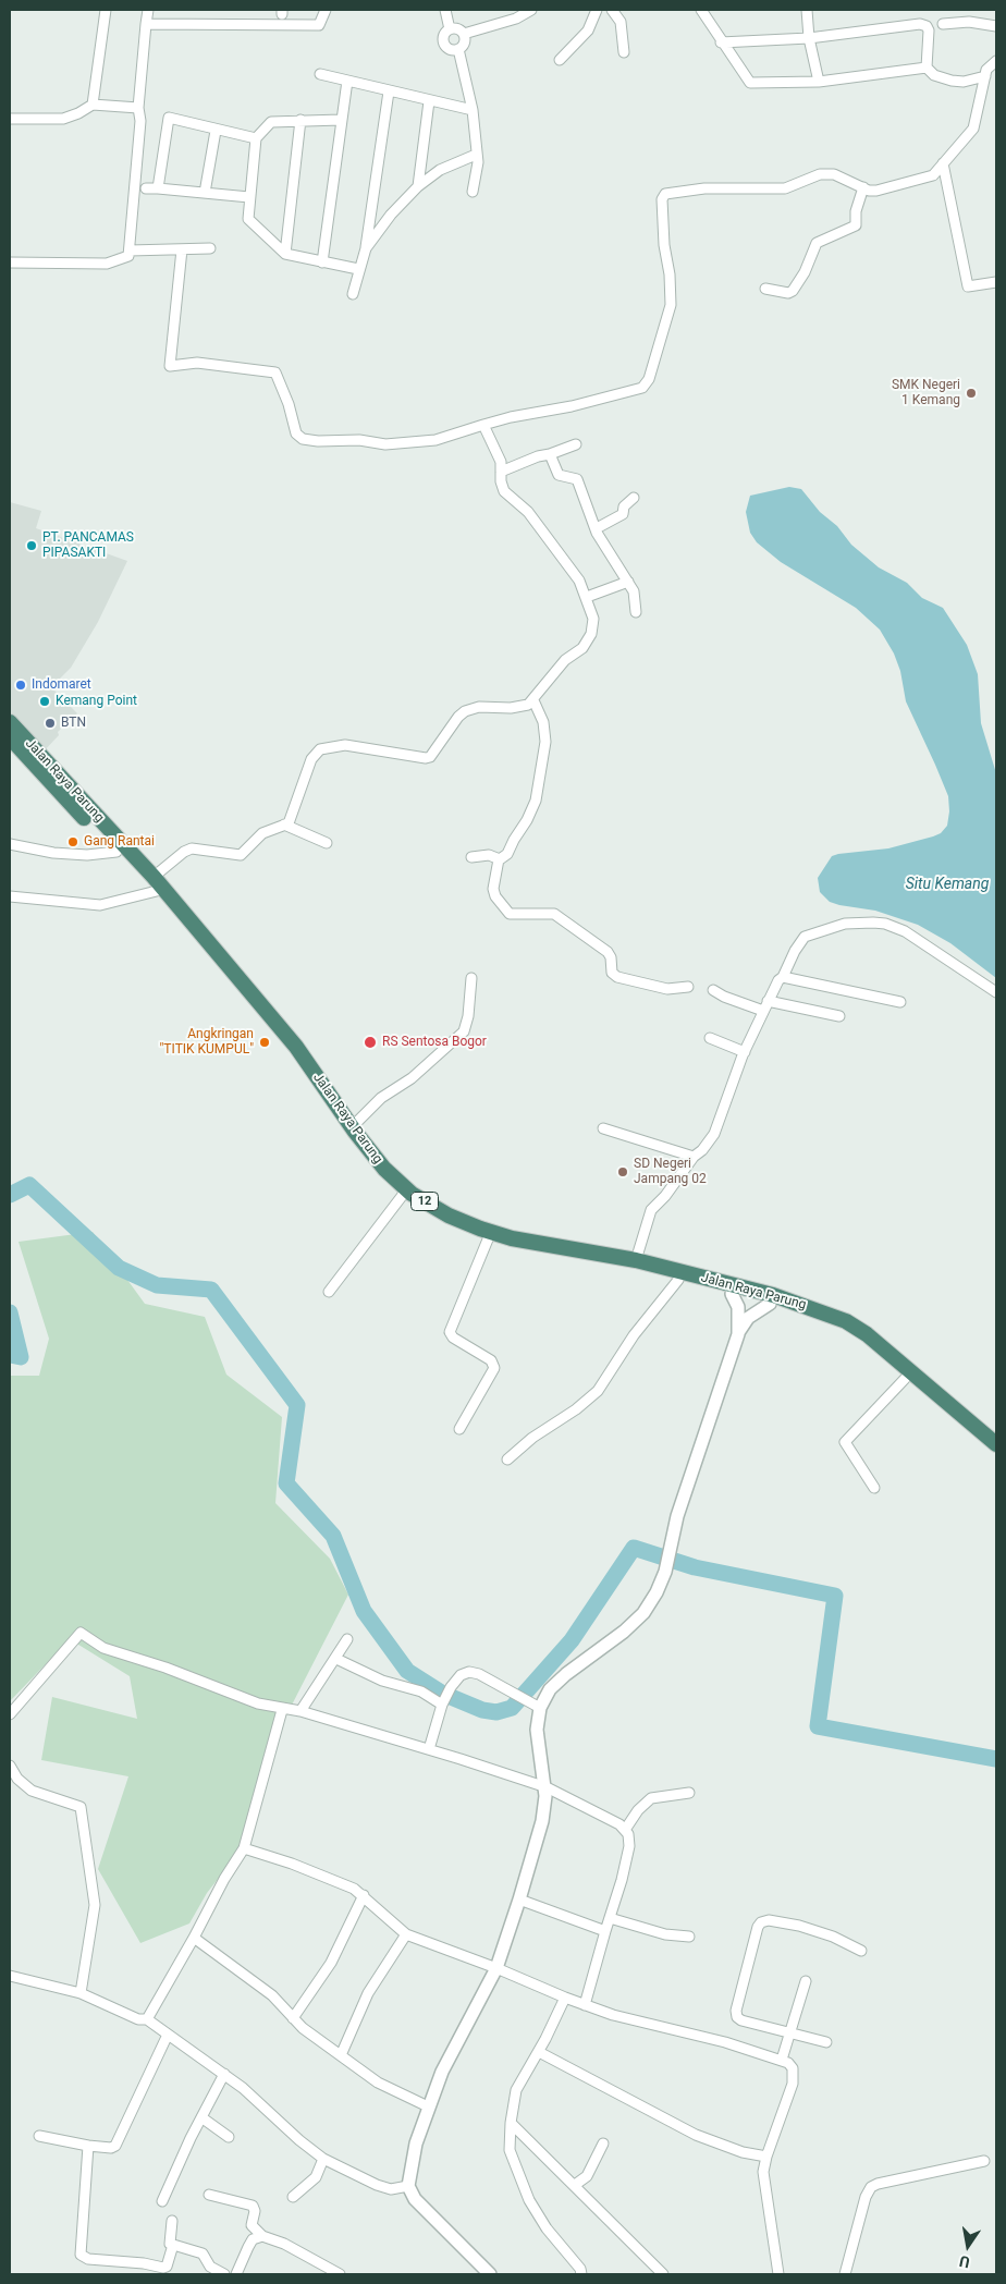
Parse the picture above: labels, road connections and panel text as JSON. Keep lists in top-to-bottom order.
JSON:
{
  "streets": {
    "highway": ["Jalan Raya Parung", "12"]
  },
  "water": ["Situ Kemang"],
  "places": [
    "SMK Negeri 1 Kemang",
    "PT. PANCAMAS PIPASAKTI",
    "Indomaret",
    "Kemang Point",
    "BTN",
    "Gang Rantai",
    "Angkringan \"TITIK KUMPUL\"",
    "RS Sentosa Bogor",
    "SD Negeri Jampang 02"
  ],
  "north": "bottom"
}
